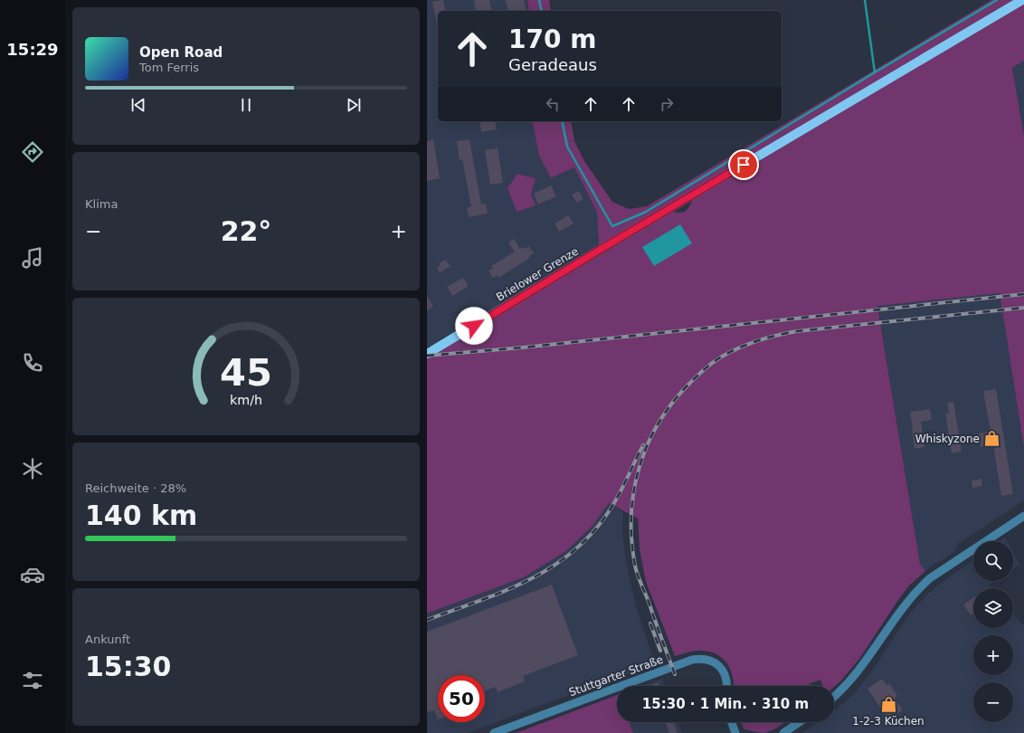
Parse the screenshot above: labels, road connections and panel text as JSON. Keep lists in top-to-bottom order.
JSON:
{
  "streets": {
    "main road": ["Brielower Grenze"],
    "street": ["Stuttgarter Straße"]
  },
  "places": {
    "shop": ["Whiskyzone", "1-2-3 Küchen"]
  },
  "page": {
    "tabs": "15:29",
    "turn": ["170 m", "Geradeaus"],
    "song": ["Open Road", "Tom Ferris"],
    "tile": [
      "Klima",
      ["Reichweite · 28%", "140 km"],
      ["Ankunft", "15:30"]
    ],
    "heat": ["−", "22°", "+"],
    "map_buttons": ["+", "−"],
    "limit": "50",
    "trip": "15:30 · 1 Min. · 310 m",
    "gauge": ["45", "km/h"]
  }
}
